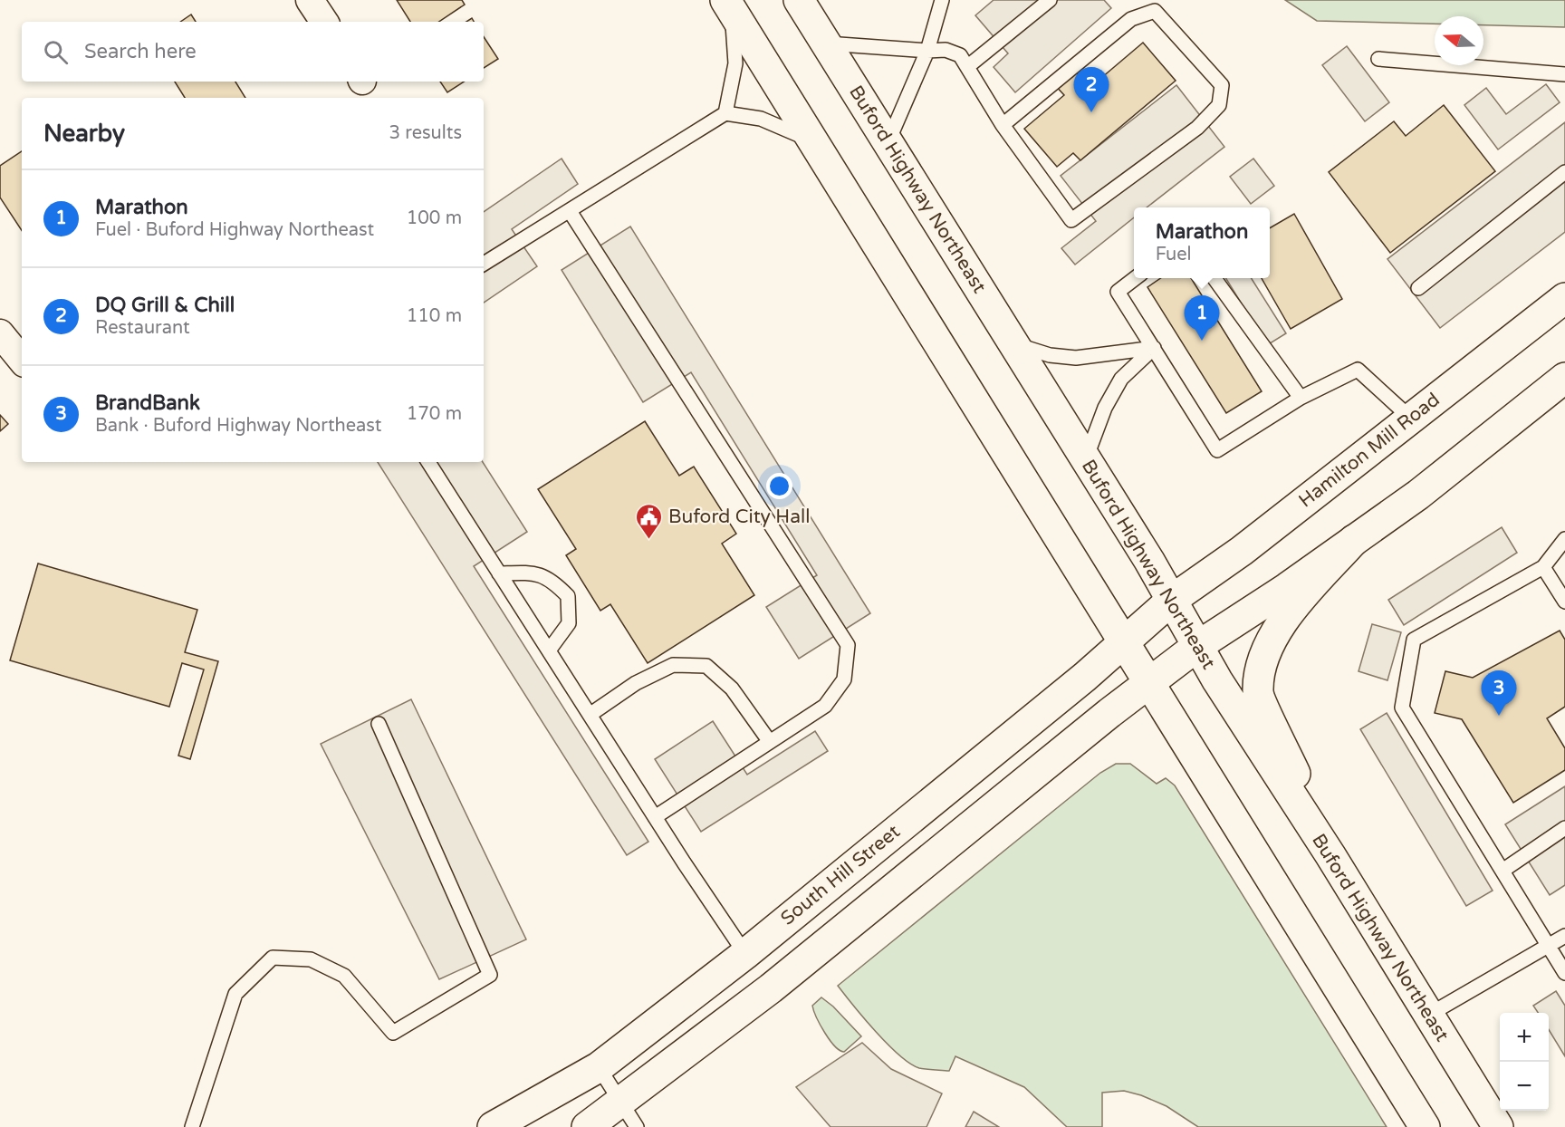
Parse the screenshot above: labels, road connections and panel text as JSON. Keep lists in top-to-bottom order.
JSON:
{
  "streets": {
    "main road": ["Buford Highway Northeast", "Hamilton Mill Road", "South Hill Street"]
  },
  "crossings": [
    ["Buford Highway Northeast", "Hamilton Mill Road"],
    ["Buford Highway Northeast", "South Hill Street"],
    ["Hamilton Mill Road", "South Hill Street"]
  ],
  "places": {
    "public building": ["Buford City Hall"]
  },
  "north": "left",
  "page": {
    "search": "Search here",
    "pins": ["2", "1", "3"],
    "heading": ["Nearby", "3 results"],
    "list": [
      {
        "mark": "1",
        "name": "Marathon",
        "note": "Fuel · Buford Highway Northeast",
        "value": "100 m"
      },
      {
        "mark": "2",
        "name": "DQ Grill & Chill",
        "note": "Restaurant",
        "value": "110 m"
      },
      {
        "mark": "3",
        "name": "BrandBank",
        "note": "Bank · Buford Highway Northeast",
        "value": "170 m"
      }
    ],
    "popup": ["Marathon", "Fuel"],
    "map_buttons": ["+", "−"]
  }
}
